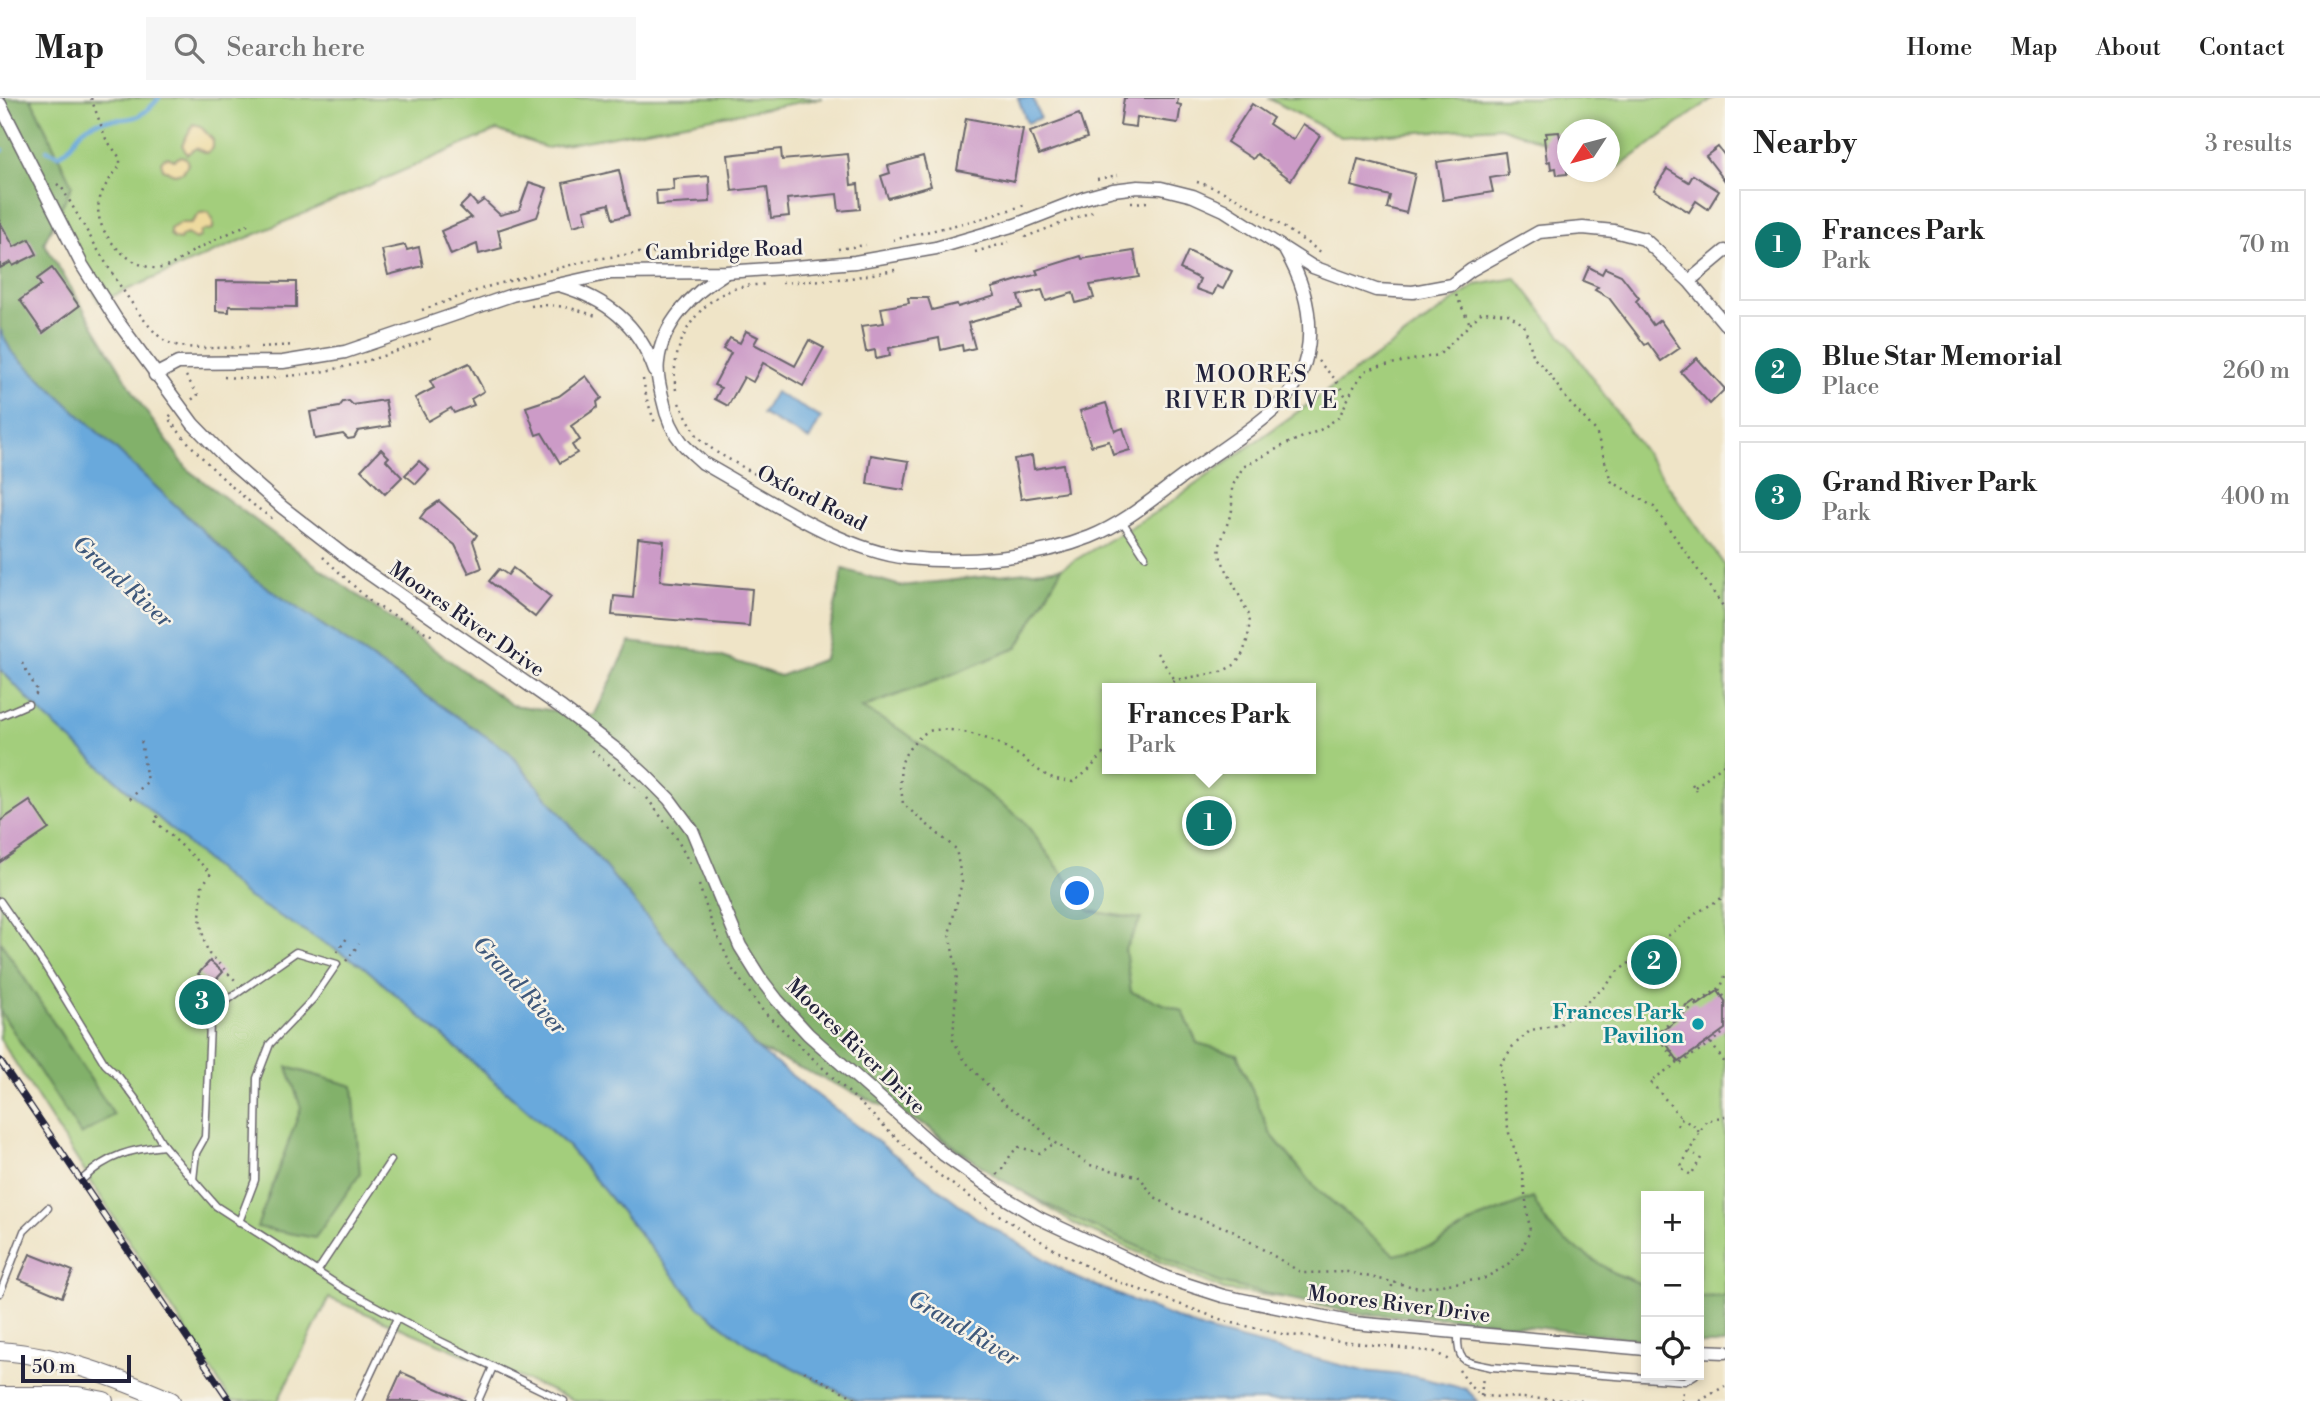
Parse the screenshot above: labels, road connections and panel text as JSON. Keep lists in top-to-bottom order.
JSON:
{
  "streets": {
    "street": ["Cambridge Road", "Oxford Road", "Moores River Drive"]
  },
  "crossings": [
    ["Cambridge Road", "Oxford Road"],
    ["Cambridge Road", "Moores River Drive"]
  ],
  "districts": ["MOORES RIVER DRIVE"],
  "water": ["Grand River"],
  "places": ["Frances Park Pavilion"],
  "scale_bar": "50 m",
  "north": "bottom left",
  "page": {
    "header": "Map",
    "search": "Search here",
    "nav": [
      "Home",
      "Map",
      "About",
      "Contact"
    ],
    "heading": ["Nearby", "3 results"],
    "list": [
      {
        "mark": "1",
        "name": "Frances Park",
        "note": "Park",
        "value": "70 m"
      },
      {
        "mark": "2",
        "name": "Blue Star Memorial",
        "note": "Place",
        "value": "260 m"
      },
      {
        "mark": "3",
        "name": "Grand River Park",
        "note": "Park",
        "value": "400 m"
      }
    ],
    "popup": ["Frances Park", "Park"],
    "pins": ["1", "2", "3"],
    "map_buttons": ["+", "−"],
    "scale": "50 m"
  }
}
